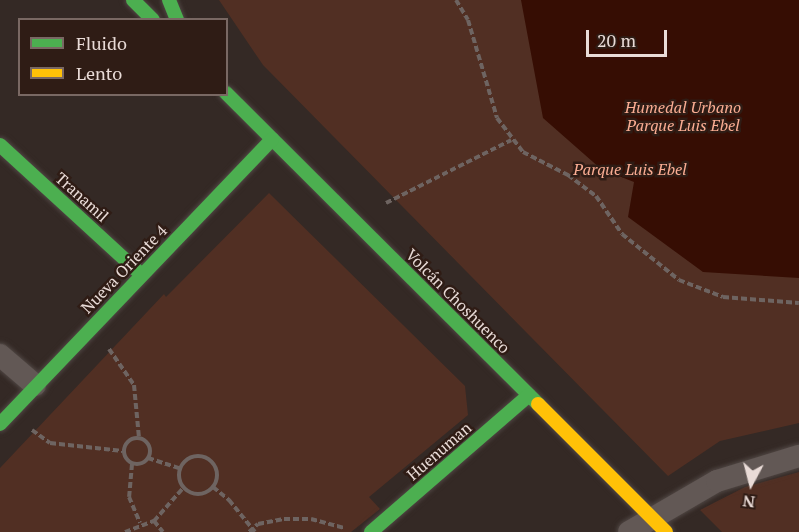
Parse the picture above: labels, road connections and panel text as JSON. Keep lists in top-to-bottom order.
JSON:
{
  "streets": {
    "street": [
      "Tranamil",
      "Nueva Oriente 4",
      "Volcán Choshuenco",
      "Huenuman"
    ]
  },
  "crossings": [
    ["Tranamil", "Nueva Oriente 4"],
    ["Nueva Oriente 4", "Volcán Choshuenco"],
    ["Volcán Choshuenco", "Huenuman"]
  ],
  "parks": ["Humedal Urbano Parque Luis Ebel", "Parque Luis Ebel"],
  "legend": ["Fluido", "Lento"],
  "scale_bar": "20 m",
  "north": "bottom"
}
